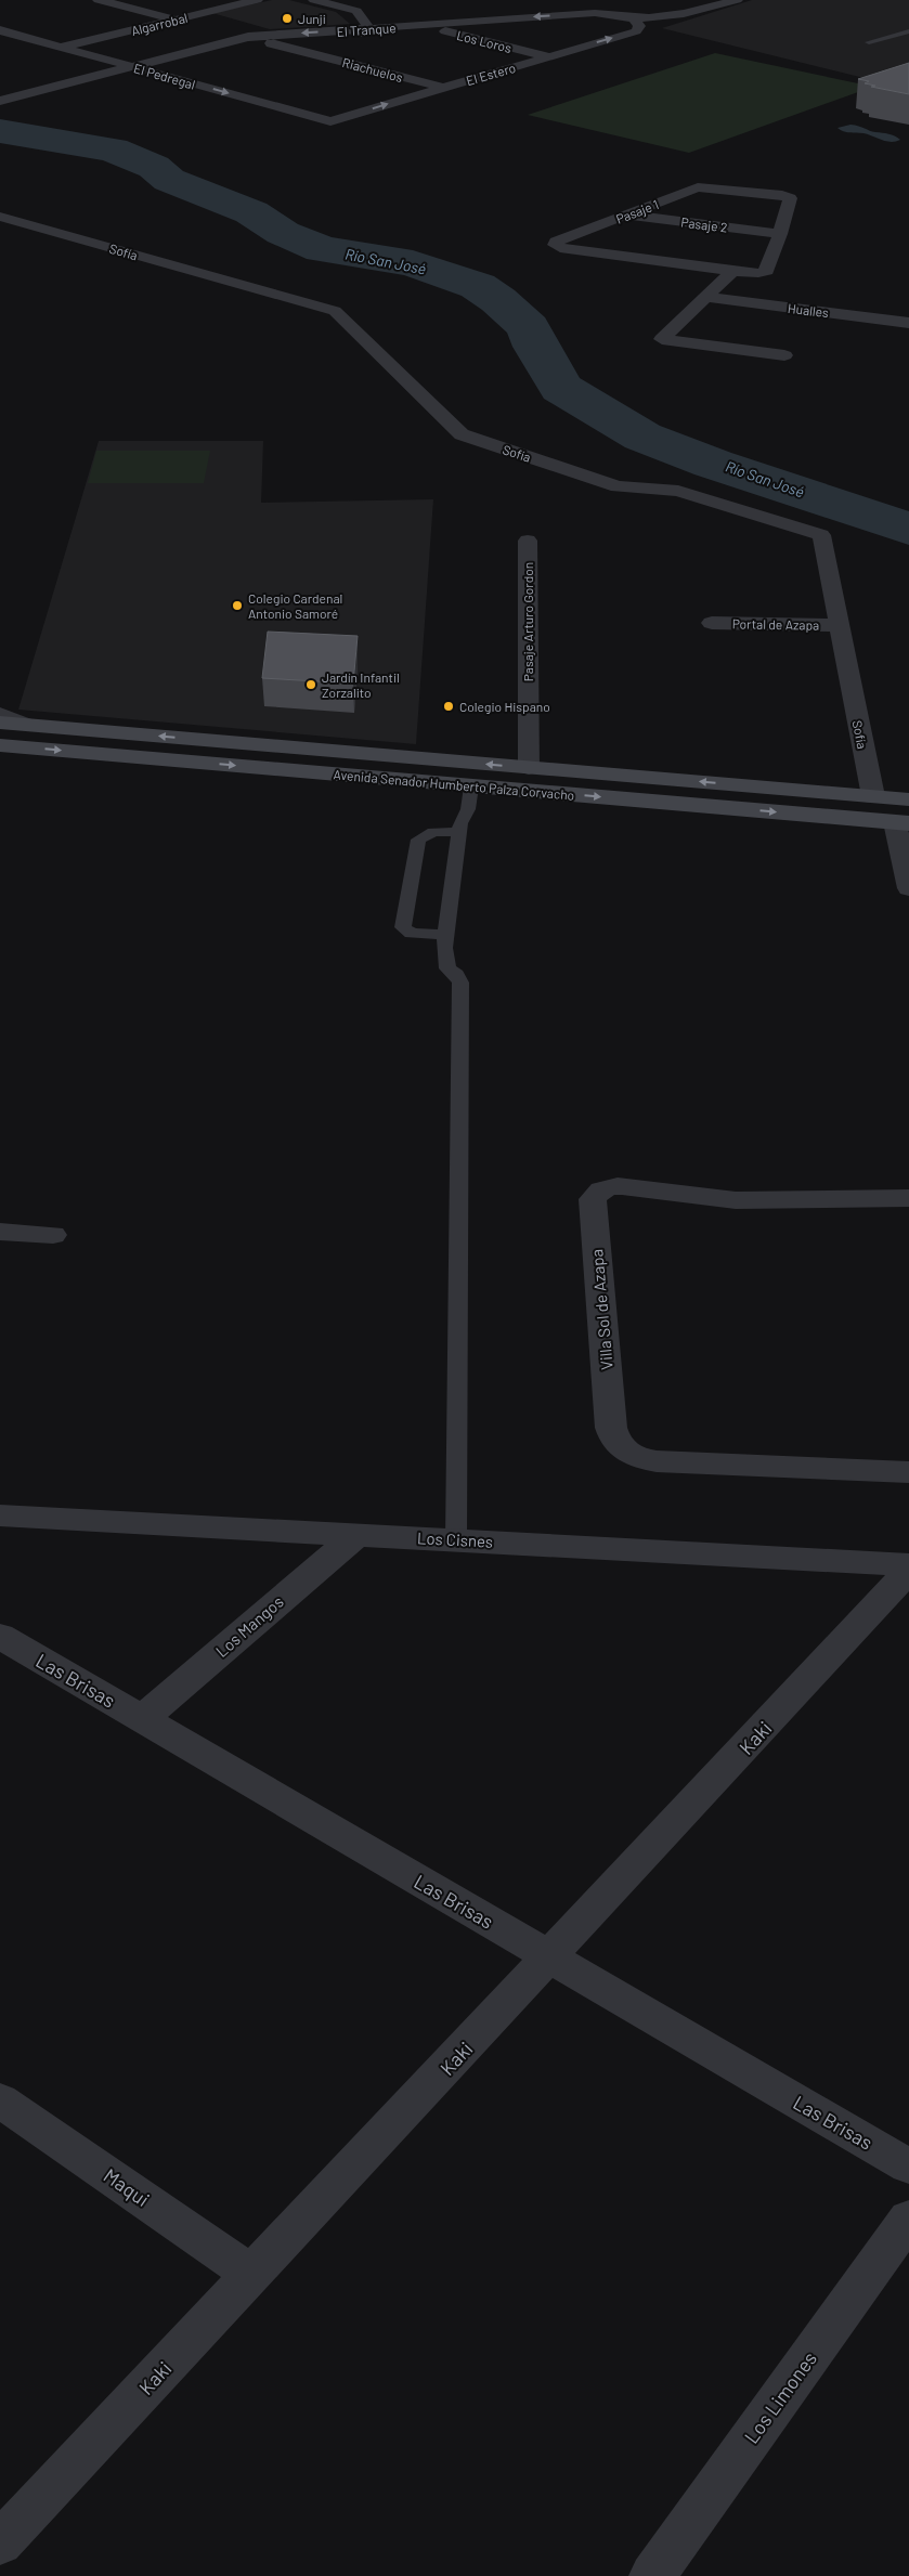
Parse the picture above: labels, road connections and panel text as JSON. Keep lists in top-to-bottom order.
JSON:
{
  "streets": {
    "main road": ["Avenida Senador Humberto Palza Corvacho"],
    "street": [
      "Algarrobal",
      "El Tranque",
      "Los Loros",
      "Riachuelos",
      "El Estero",
      "El Pedregal",
      "Pasaje 1",
      "Pasaje 2",
      "Sofía",
      "Hualles",
      "Pasaje Arturo Gordon",
      "Portal de Azapa",
      "Villa Sol de Azapa",
      "Los Cisnes",
      "Los Mangos",
      "Las Brisas",
      "Kaki",
      "Maqui",
      "Los Limones"
    ]
  },
  "crossings": [
    ["Algarrobal", "El Pedregal"],
    ["El Tranque", "Los Loros"],
    ["El Tranque", "Riachuelos"],
    ["El Tranque", "El Estero"],
    ["El Tranque", "El Pedregal"],
    ["Los Loros", "El Estero"],
    ["Riachuelos", "El Estero"],
    ["El Estero", "El Pedregal"],
    ["Pasaje 1", "Pasaje 2"],
    ["Sofía", "Portal de Azapa"],
    ["Sofía", "Avenida Senador Humberto Palza Corvacho"],
    ["Pasaje Arturo Gordon", "Avenida Senador Humberto Palza Corvacho"],
    ["Los Cisnes", "Los Mangos"],
    ["Los Mangos", "Las Brisas"],
    ["Las Brisas", "Kaki"],
    ["Kaki", "Maqui"]
  ],
  "one_way": ["El Tranque", "El Estero"],
  "water": ["Río San José"],
  "places": [
    "Junji",
    "Colegio Cardenal Antonio Samoré",
    "Jardín Infantil Zorzalito",
    "Colegio Hispano"
  ]
}
